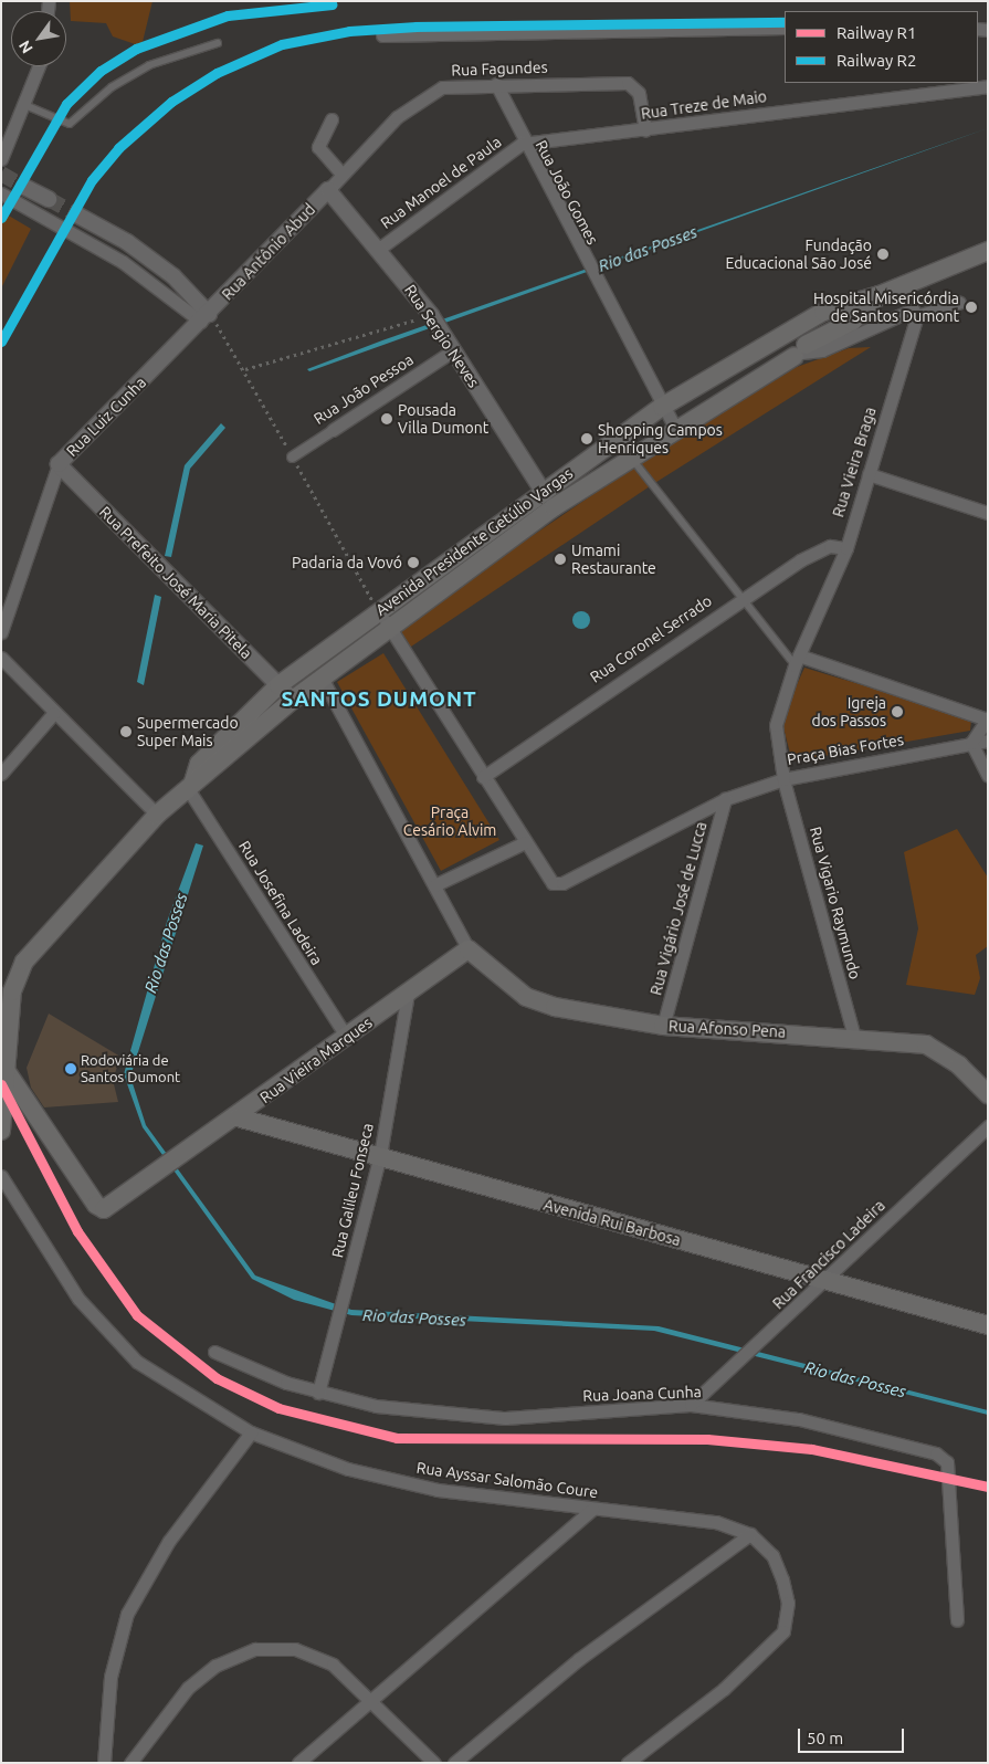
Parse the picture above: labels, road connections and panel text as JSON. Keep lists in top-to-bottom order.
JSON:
{
  "streets": {
    "main road": [
      "Avenida Presidente Getúlio Vargas",
      "Rua Afonso Pena",
      "Rua Vieira Marques",
      "Avenida Rui Barbosa"
    ],
    "street": [
      "Rua Fagundes",
      "Rua Treze de Maio",
      "Rua Manoel de Paula",
      "Rua João Gomes",
      "Rua Antônio Abud",
      "Rua Sergio Neves",
      "Rua João Pessoa",
      "Rua Luiz Cunha",
      "Rua Vieira Braga",
      "Rua Prefeito José Maria Pitela",
      "Rua Coronel Serrado",
      "Praça Bias Fortes",
      "Rua Josefina Ladeira",
      "Rua Vigario Raymundo",
      "Rua Vigário José de Lucca",
      "Rua Galileu Fonseca",
      "Rua Francisco Ladeira",
      "Rua Joana Cunha",
      "Rua Ayssar Salomão Coure"
    ]
  },
  "crossings": [
    ["Rua Fagundes", "Rua Treze de Maio"],
    ["Rua Fagundes", "Rua João Gomes"],
    ["Rua Fagundes", "Rua Antônio Abud"],
    ["Rua Fagundes", "Rua Sergio Neves"],
    ["Rua Treze de Maio", "Rua Manoel de Paula"],
    ["Rua Treze de Maio", "Rua João Gomes"],
    ["Rua Manoel de Paula", "Rua João Gomes"],
    ["Rua Manoel de Paula", "Rua Sergio Neves"],
    ["Rua João Gomes", "Avenida Presidente Getúlio Vargas"],
    ["Rua Antônio Abud", "Rua Sergio Neves"],
    ["Rua Antônio Abud", "Rua Luiz Cunha"],
    ["Rua Sergio Neves", "Rua João Pessoa"],
    ["Rua Sergio Neves", "Avenida Presidente Getúlio Vargas"],
    ["Rua Luiz Cunha", "Rua Prefeito José Maria Pitela"],
    ["Rua Vieira Braga", "Rua Coronel Serrado"],
    ["Rua Vieira Braga", "Praça Bias Fortes"],
    ["Avenida Presidente Getúlio Vargas", "Rua Prefeito José Maria Pitela"],
    ["Avenida Presidente Getúlio Vargas", "Rua Josefina Ladeira"],
    ["Avenida Presidente Getúlio Vargas", "Rua Vieira Marques"],
    ["Praça Bias Fortes", "Rua Vigario Raymundo"],
    ["Rua Josefina Ladeira", "Rua Vieira Marques"],
    ["Rua Vigario Raymundo", "Rua Afonso Pena"],
    ["Rua Vigário José de Lucca", "Rua Afonso Pena"],
    ["Rua Afonso Pena", "Rua Vieira Marques"],
    ["Rua Vieira Marques", "Rua Galileu Fonseca"],
    ["Rua Vieira Marques", "Avenida Rui Barbosa"],
    ["Rua Galileu Fonseca", "Avenida Rui Barbosa"],
    ["Rua Galileu Fonseca", "Rua Joana Cunha"],
    ["Avenida Rui Barbosa", "Rua Francisco Ladeira"],
    ["Rua Francisco Ladeira", "Rua Joana Cunha"]
  ],
  "districts": ["SANTOS DUMONT"],
  "water": ["Rio das Posses"],
  "parks": ["Praça Cesário Alvim"],
  "places": [
    "Fundação Educacional São José",
    "Hospital Misericórdia de Santos Dumont",
    "Pousada Villa Dumont",
    "Shopping Campos Henriques",
    "Umami Restaurante",
    "Padaria da Vovó",
    "Igreja dos Passos",
    "Supermercado Super Mais",
    "Rodoviária de Santos Dumont"
  ],
  "lines": ["rail line R2", "rail line R1"],
  "legend": ["Railway R1", "Railway R2"],
  "scale_bar": "50 m",
  "north": "bottom left"
}
